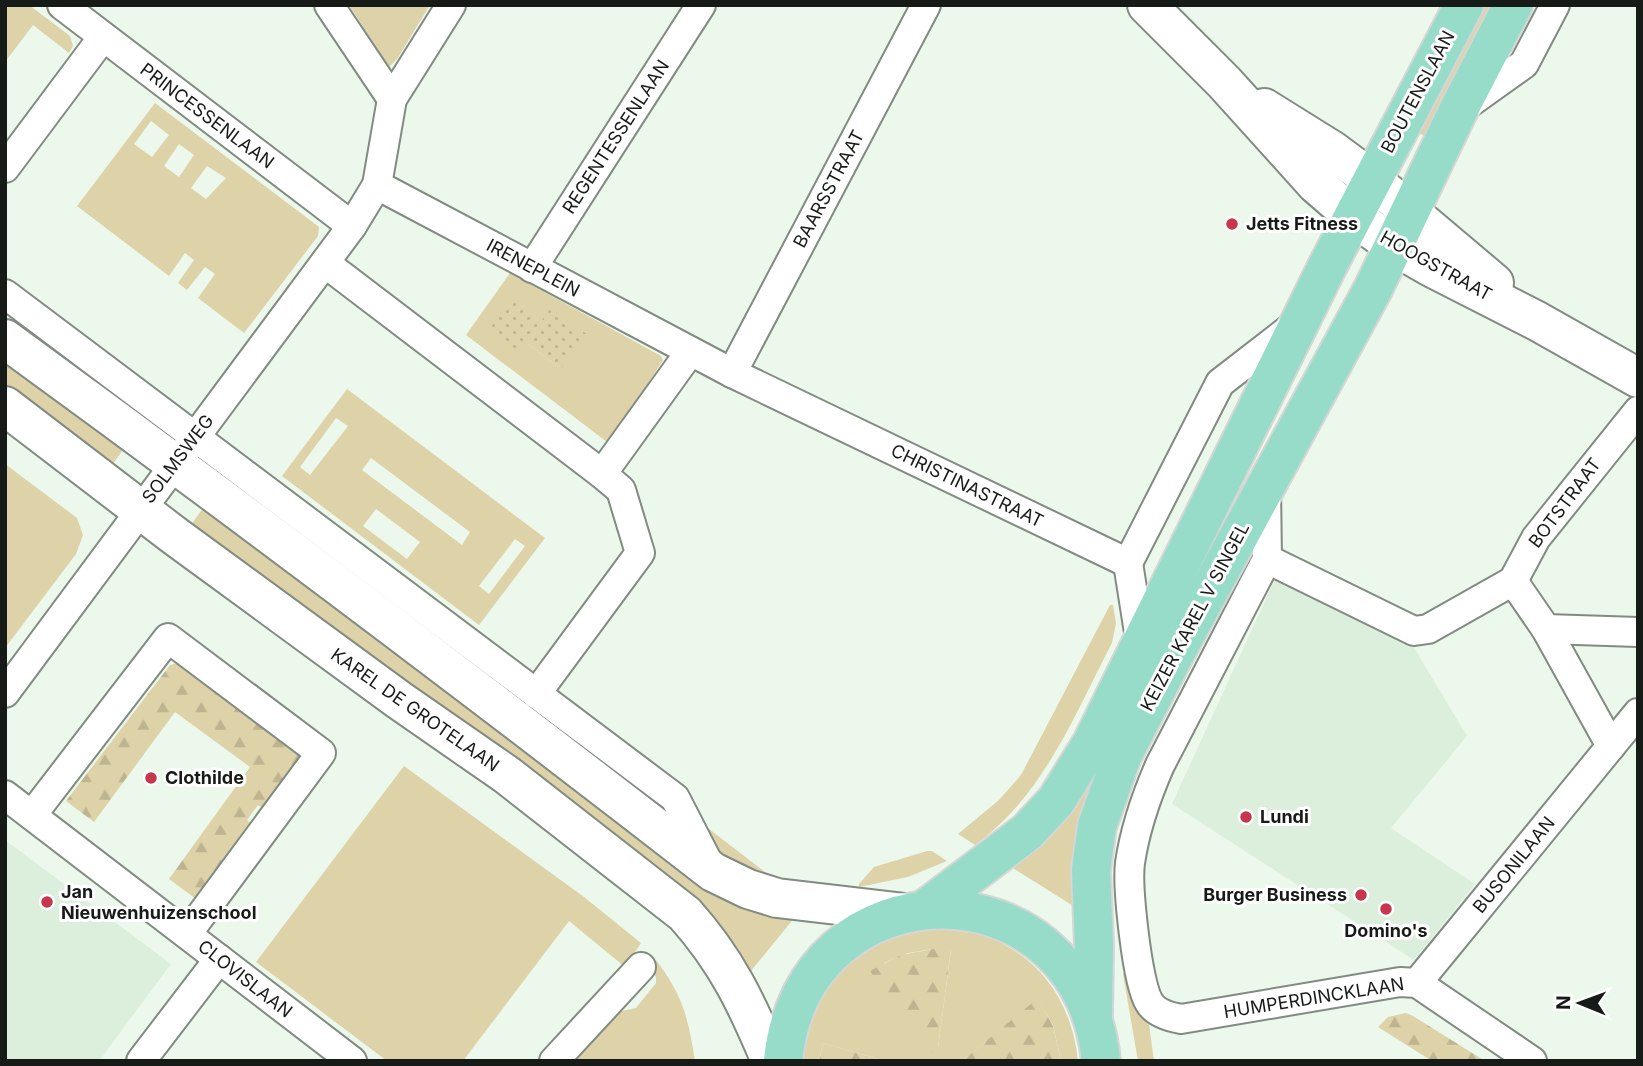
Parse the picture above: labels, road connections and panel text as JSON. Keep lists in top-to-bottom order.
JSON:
{
  "streets": {
    "main road": [
      "BOUTENSLAAN",
      "HOOGSTRAAT",
      "KEIZER KAREL V SINGEL",
      "KAREL DE GROTELAAN"
    ],
    "street": [
      "PRINCESSENLAAN",
      "REGENTESSENLAAN",
      "BAARSSTRAAT",
      "IRENEPLEIN",
      "SOLMSWEG",
      "CHRISTINASTRAAT",
      "BOTSTRAAT",
      "BUSONILAAN",
      "CLOVISLAAN",
      "HUMPERDINCKLAAN"
    ]
  },
  "crossings": [
    ["BOUTENSLAAN", "HOOGSTRAAT"],
    ["BOUTENSLAAN", "KEIZER KAREL V SINGEL"],
    ["PRINCESSENLAAN", "SOLMSWEG"],
    ["REGENTESSENLAAN", "IRENEPLEIN"],
    ["BAARSSTRAAT", "IRENEPLEIN"],
    ["BAARSSTRAAT", "CHRISTINASTRAAT"],
    ["HOOGSTRAAT", "KEIZER KAREL V SINGEL"],
    ["IRENEPLEIN", "CHRISTINASTRAAT"],
    ["SOLMSWEG", "KAREL DE GROTELAAN"],
    ["CHRISTINASTRAAT", "KEIZER KAREL V SINGEL"],
    ["BUSONILAAN", "HUMPERDINCKLAAN"]
  ],
  "places": [
    "Jetts Fitness",
    "Clothilde",
    "Lundi",
    "Burger Business",
    "Jan Nieuwenhuizenschool",
    "Domino's"
  ],
  "north": "left"
}
